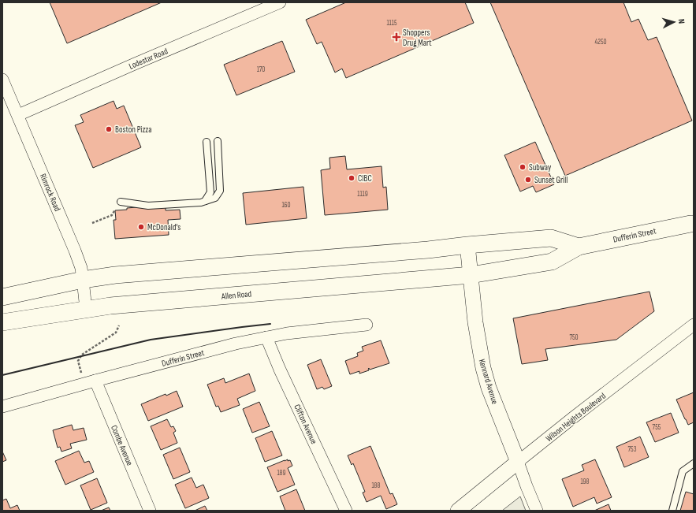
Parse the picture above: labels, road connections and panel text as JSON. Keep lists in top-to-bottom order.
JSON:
{
  "streets": {
    "main road": ["Dufferin Street", "Allen Road"],
    "street": [
      "Lodestar Road",
      "Rimrock Road",
      "Kennard Avenue",
      "Wilson Heights Boulevard",
      "Clifton Avenue",
      "Combe Avenue"
    ]
  },
  "crossings": [
    ["Lodestar Road", "Rimrock Road"],
    ["Rimrock Road", "Allen Road"],
    ["Dufferin Street", "Allen Road"],
    ["Dufferin Street", "Kennard Avenue"],
    ["Dufferin Street", "Clifton Avenue"],
    ["Dufferin Street", "Combe Avenue"],
    ["Allen Road", "Kennard Avenue"],
    ["Kennard Avenue", "Wilson Heights Boulevard"]
  ],
  "places": {
    "health": ["Shoppers Drug Mart"],
    "other": [
      "Boston Pizza",
      "Subway",
      "CIBC",
      "Sunset Grill",
      "McDonald's"
    ]
  },
  "house_numbers": [
    "1115",
    "4250",
    "170",
    "1119",
    "160",
    "750",
    "755",
    "753",
    "189",
    "198",
    "188"
  ],
  "north": "right"
}
